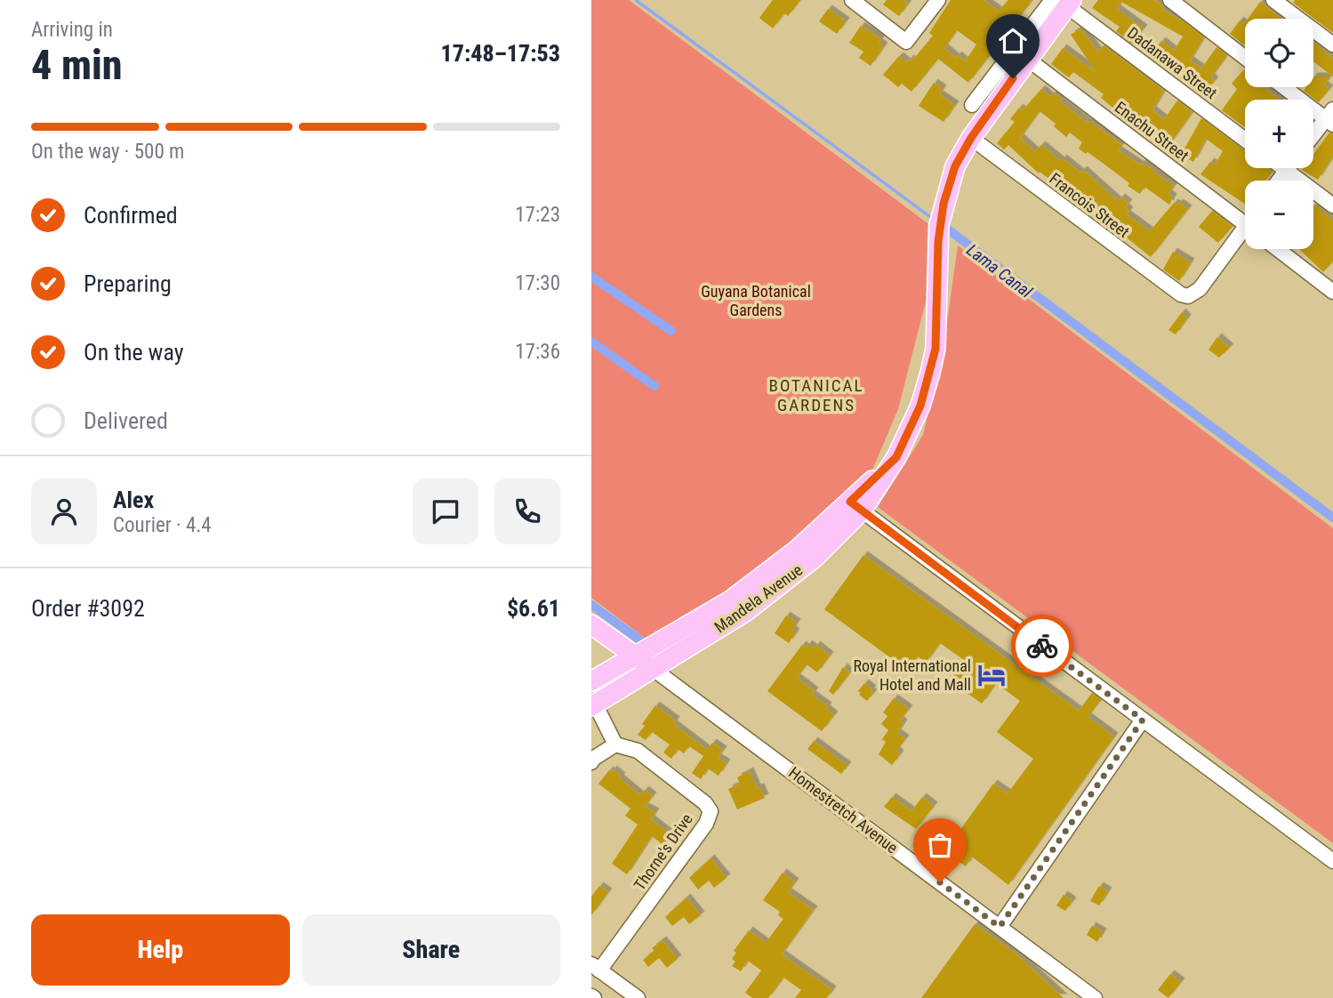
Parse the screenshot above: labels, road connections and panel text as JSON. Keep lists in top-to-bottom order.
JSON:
{
  "streets": {
    "main road": ["Mandela Avenue"],
    "street": [
      "Dadanawa Street",
      "Enachu Street",
      "Francois Street",
      "Homestretch Avenue",
      "Thorne's Drive"
    ]
  },
  "crossings": [
    ["Dadanawa Street", "Mandela Avenue"],
    ["Enachu Street", "Mandela Avenue"],
    ["Francois Street", "Mandela Avenue"],
    ["Mandela Avenue", "Homestretch Avenue"]
  ],
  "districts": ["BOTANICAL GARDENS"],
  "water": ["Lama Canal"],
  "parks": ["Guyana Botanical Gardens"],
  "places": {
    "hotel": ["Royal International Hotel and Mall"]
  },
  "page": {
    "heading": ["4 min", "Arriving in", "17:48–17:53"],
    "panel": [
      "Alex",
      "Courier · 4.4",
      "Order #3092",
      "$6.61"
    ],
    "map_buttons": ["+", "−"],
    "bar": "On the way · 500 m",
    "list": [
      ["Confirmed", "17:23"],
      ["Preparing", "17:30"],
      ["On the way", "17:36"],
      "Delivered"
    ],
    "buttons": ["Help", "Share"]
  }
}
